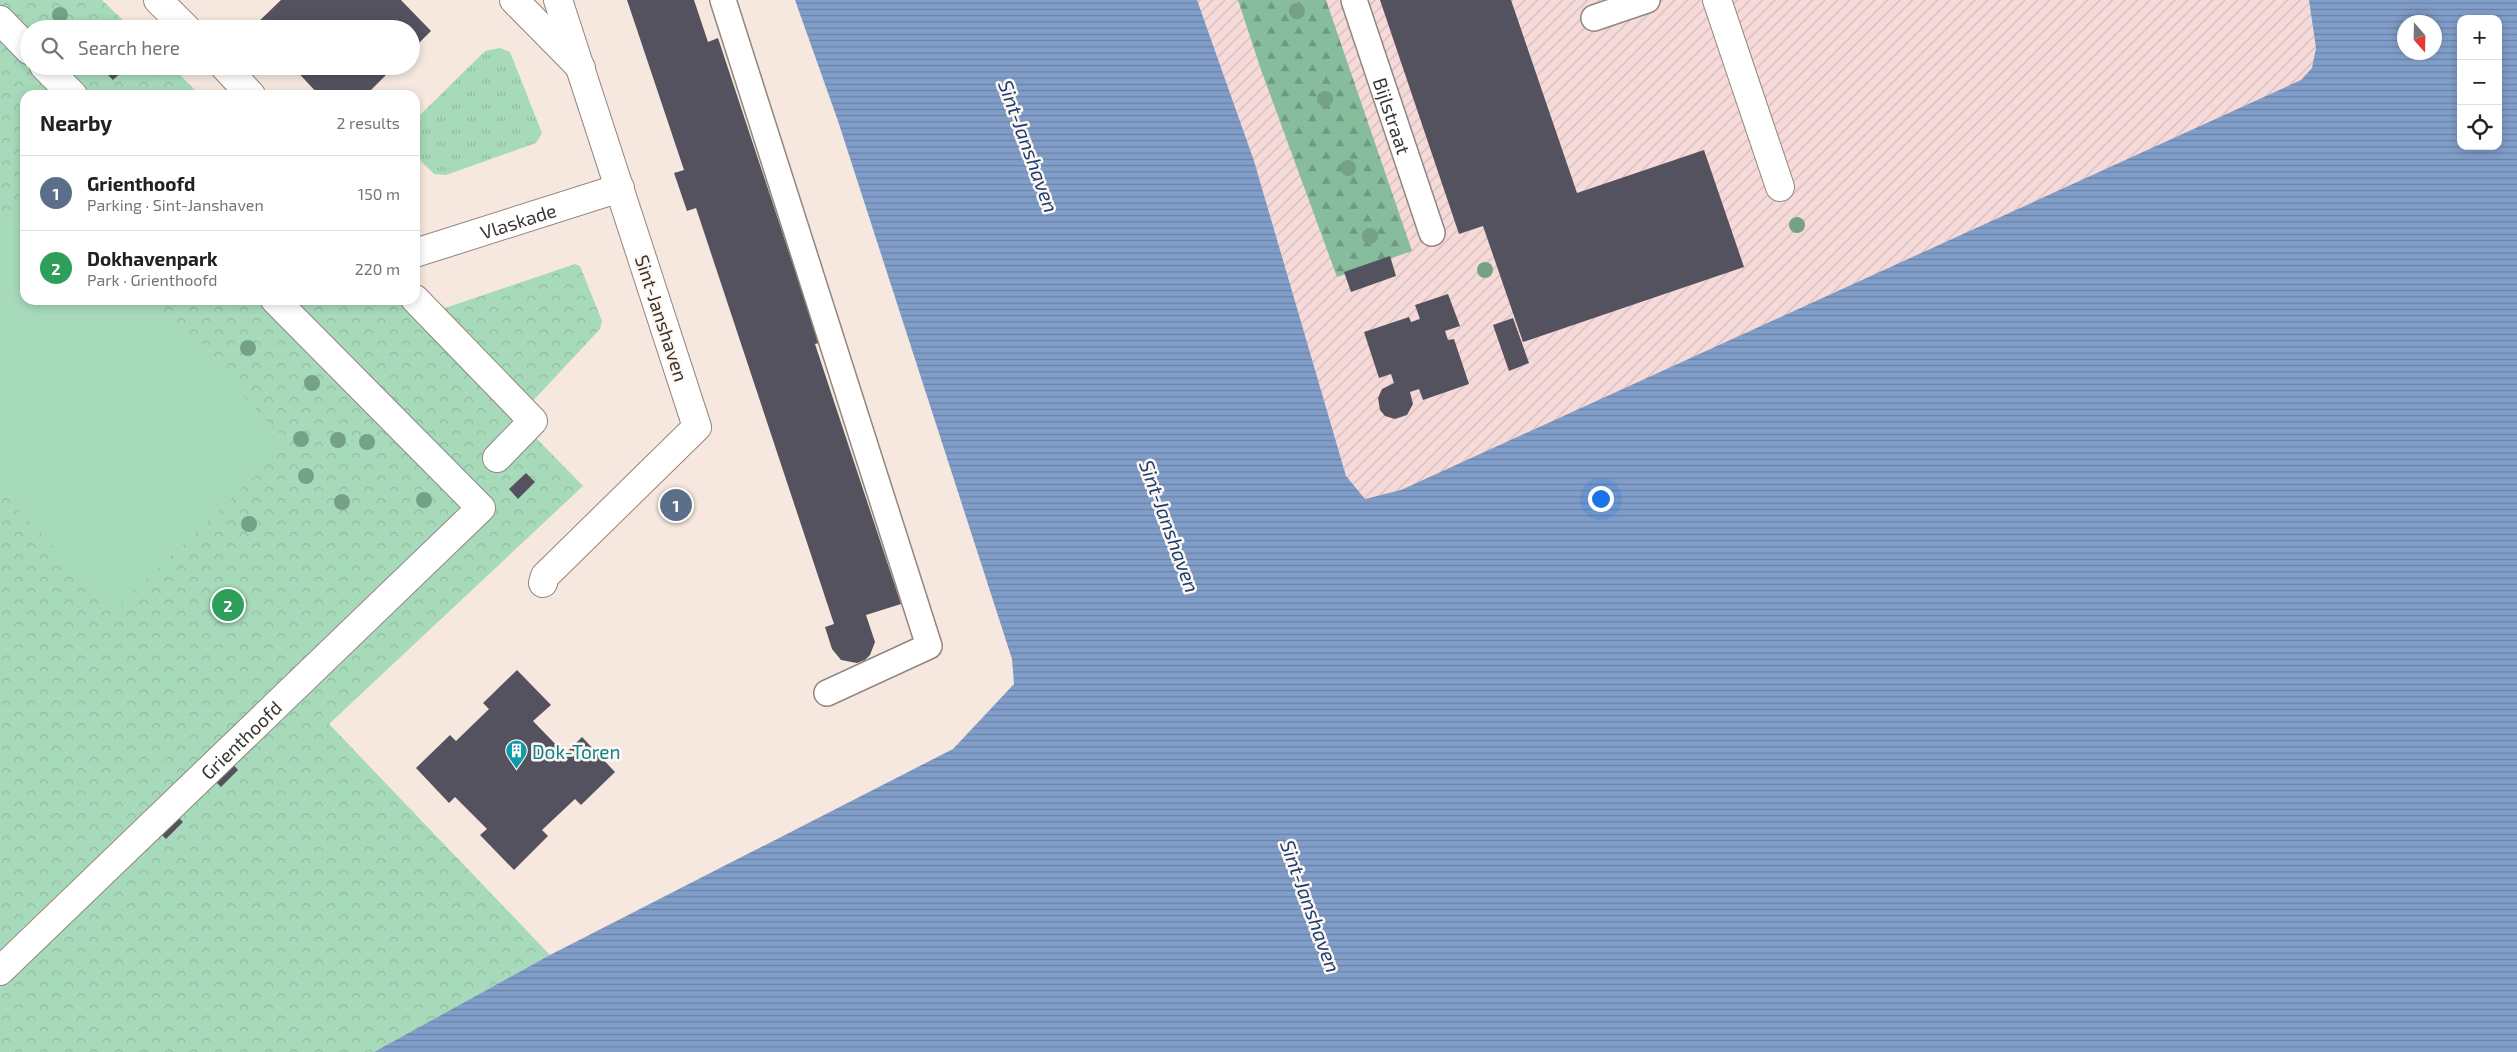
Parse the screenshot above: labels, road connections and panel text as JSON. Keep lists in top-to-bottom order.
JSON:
{
  "streets": {
    "street": ["Vlaskade", "Sint-Janshaven", "Grienthoofd"],
    "lane": ["Bijlstraat"]
  },
  "crossings": [
    ["Vlaskade", "Sint-Janshaven"]
  ],
  "water": ["Sint-Janshaven"],
  "places": {
    "building": ["Dok-Toren"]
  },
  "north": "bottom",
  "page": {
    "map_buttons": ["+", "−"],
    "search": "Search here",
    "heading": ["Nearby", "2 results"],
    "list": [
      {
        "mark": "1",
        "name": "Grienthoofd",
        "note": "Parking · Sint-Janshaven",
        "value": "150 m"
      },
      {
        "mark": "2",
        "name": "Dokhavenpark",
        "note": "Park · Grienthoofd",
        "value": "220 m"
      }
    ],
    "pins": ["1", "2"]
  }
}
